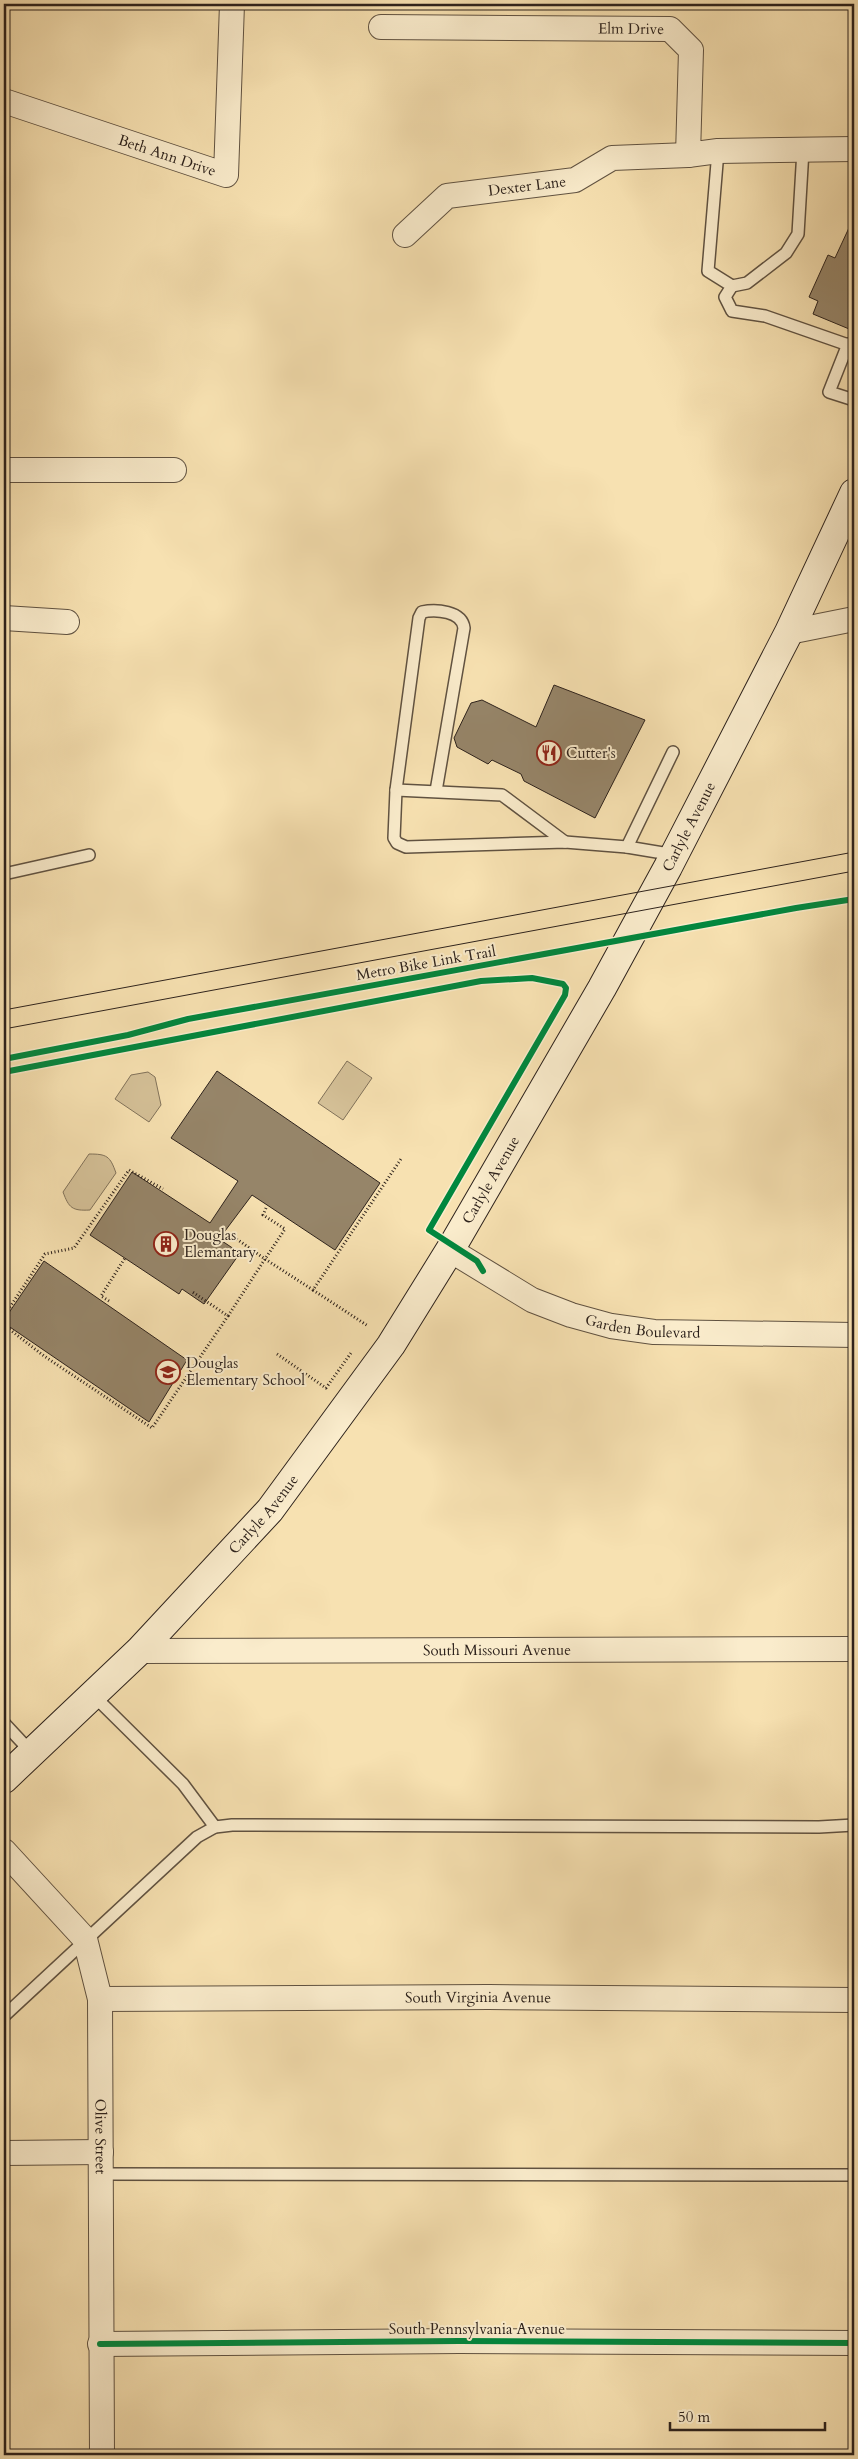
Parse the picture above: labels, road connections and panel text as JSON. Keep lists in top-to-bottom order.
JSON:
{
  "streets": {
    "main road": ["Carlyle Avenue"],
    "street": [
      "Elm Drive",
      "Beth Ann Drive",
      "Dexter Lane",
      "Garden Boulevard",
      "South Missouri Avenue",
      "South Virginia Avenue",
      "Olive Street",
      "South Pennsylvania Avenue"
    ],
    "cycle path": ["Metro Bike Link Trail"]
  },
  "crossings": [
    ["Elm Drive", "Dexter Lane"],
    ["Carlyle Avenue", "Garden Boulevard"],
    ["Carlyle Avenue", "South Missouri Avenue"],
    ["South Virginia Avenue", "Olive Street"],
    ["Olive Street", "South Pennsylvania Avenue"]
  ],
  "places": {
    "restaurant": ["Cutter's"],
    "building": ["Douglas Elemantary"],
    "school or university": ["Douglas Elementary School"]
  },
  "scale_bar": "50 m"
}
